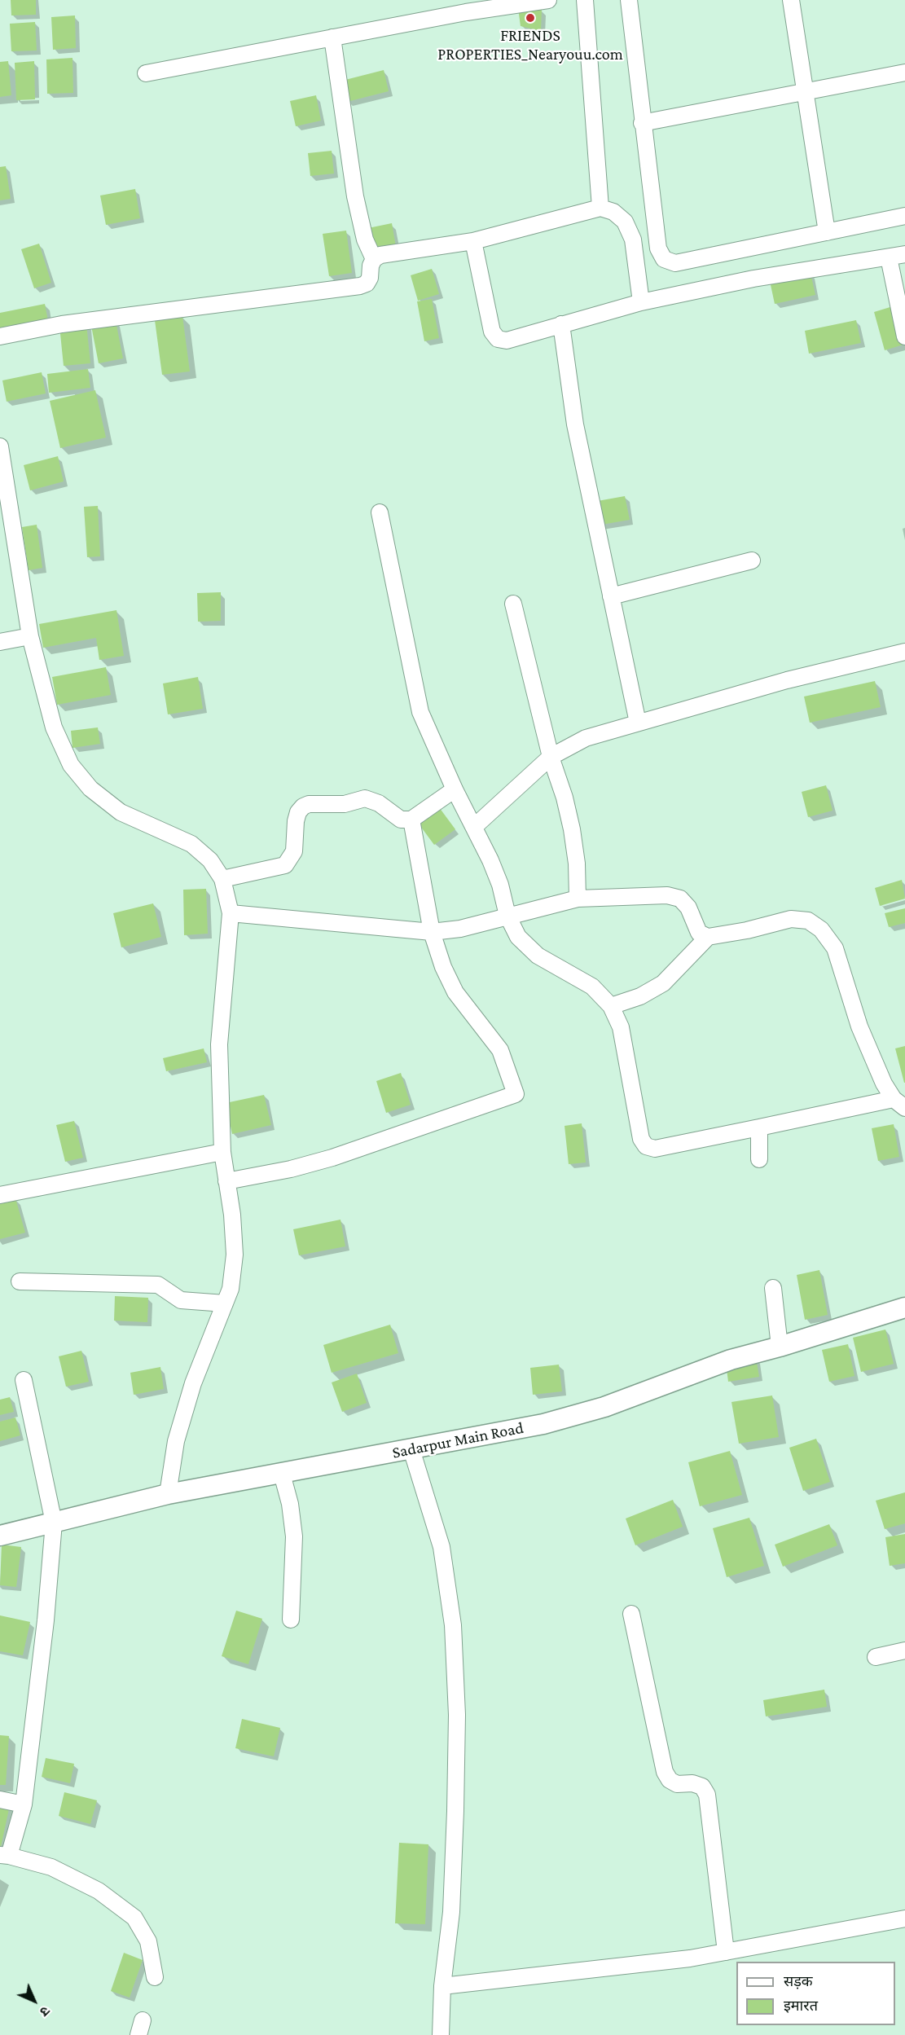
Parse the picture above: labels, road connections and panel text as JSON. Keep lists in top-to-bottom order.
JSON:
{
  "streets": {
    "street": ["Sadarpur Main Road"]
  },
  "places": ["FRIENDS PROPERTIES_Nearyouu.com"],
  "legend": ["सड़क", "इमारत"],
  "north": "bottom right"
}
